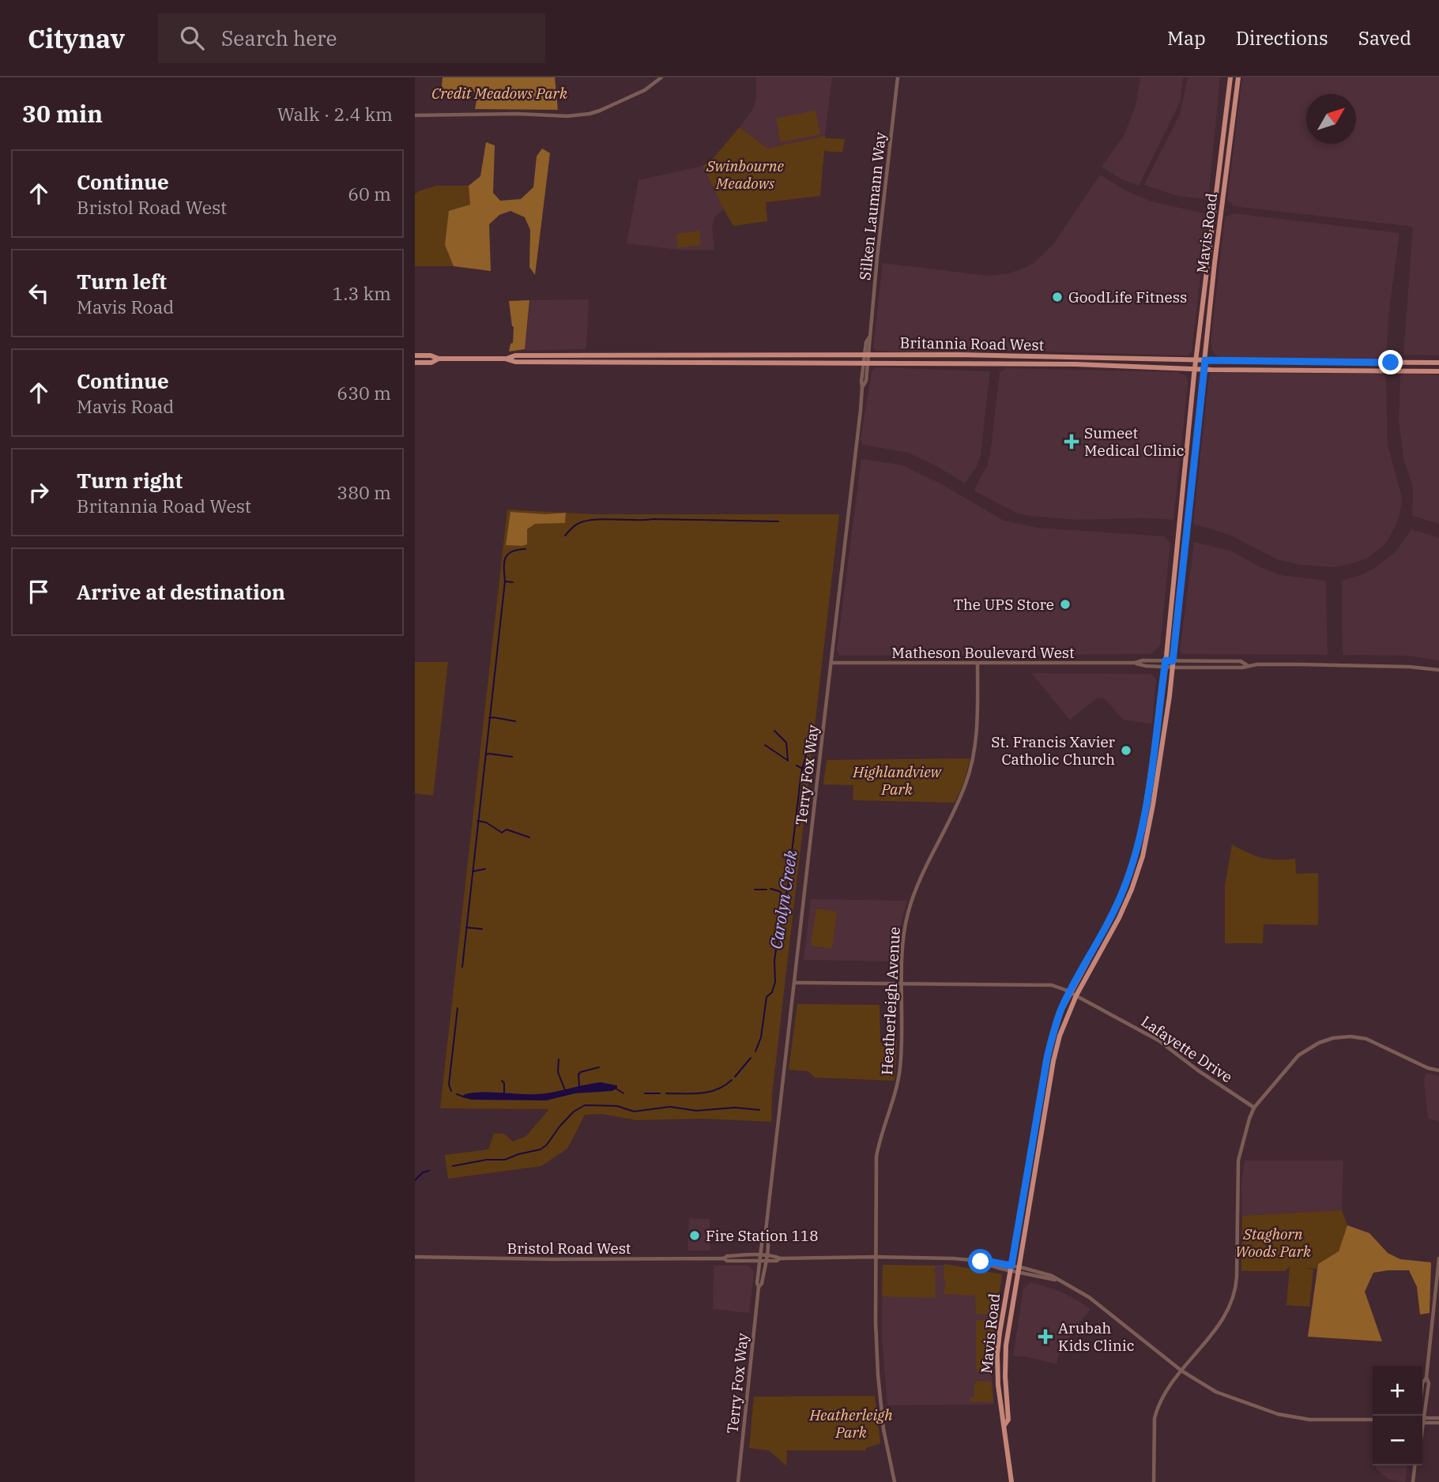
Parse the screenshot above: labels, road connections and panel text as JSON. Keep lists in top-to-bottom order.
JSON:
{
  "streets": {
    "main road": ["Mavis Road", "Britannia Road West"],
    "street": [
      "Silken Laumann Way",
      "Matheson Boulevard West",
      "Terry Fox Way",
      "Heatherleigh Avenue",
      "Lafayette Drive",
      "Bristol Road West"
    ]
  },
  "crossings": [
    ["Silken Laumann Way", "Britannia Road West"],
    ["Silken Laumann Way", "Terry Fox Way"],
    ["Mavis Road", "Britannia Road West"],
    ["Mavis Road", "Matheson Boulevard West"],
    ["Mavis Road", "Lafayette Drive"],
    ["Mavis Road", "Bristol Road West"],
    ["Britannia Road West", "Terry Fox Way"],
    ["Matheson Boulevard West", "Terry Fox Way"],
    ["Matheson Boulevard West", "Heatherleigh Avenue"],
    ["Terry Fox Way", "Lafayette Drive"],
    ["Terry Fox Way", "Bristol Road West"],
    ["Heatherleigh Avenue", "Lafayette Drive"],
    ["Heatherleigh Avenue", "Bristol Road West"]
  ],
  "water": ["Carolyn Creek"],
  "parks": [
    "Credit Meadows Park",
    "Swinbourne Meadows",
    "Highlandview Park",
    "Staghorn Woods Park",
    "Heatherleigh Park"
  ],
  "places": {
    "other": [
      "GoodLife Fitness",
      "The UPS Store",
      "St. Francis Xavier Catholic Church",
      "Fire Station 118"
    ],
    "health": ["Sumeet Medical Clinic", "Arubah Kids Clinic"]
  },
  "north": "top right",
  "page": {
    "header": "Citynav",
    "search": "Search here",
    "nav": ["Map", "Directions", "Saved"],
    "heading": ["30 min", "Walk · 2.4 km"],
    "list": [
      ["Continue", "Bristol Road West", "60 m"],
      ["Turn left", "Mavis Road", "1.3 km"],
      ["Continue", "Mavis Road", "630 m"],
      ["Turn right", "Britannia Road West", "380 m"],
      "Arrive at destination"
    ],
    "map_buttons": ["+", "−"]
  }
}
